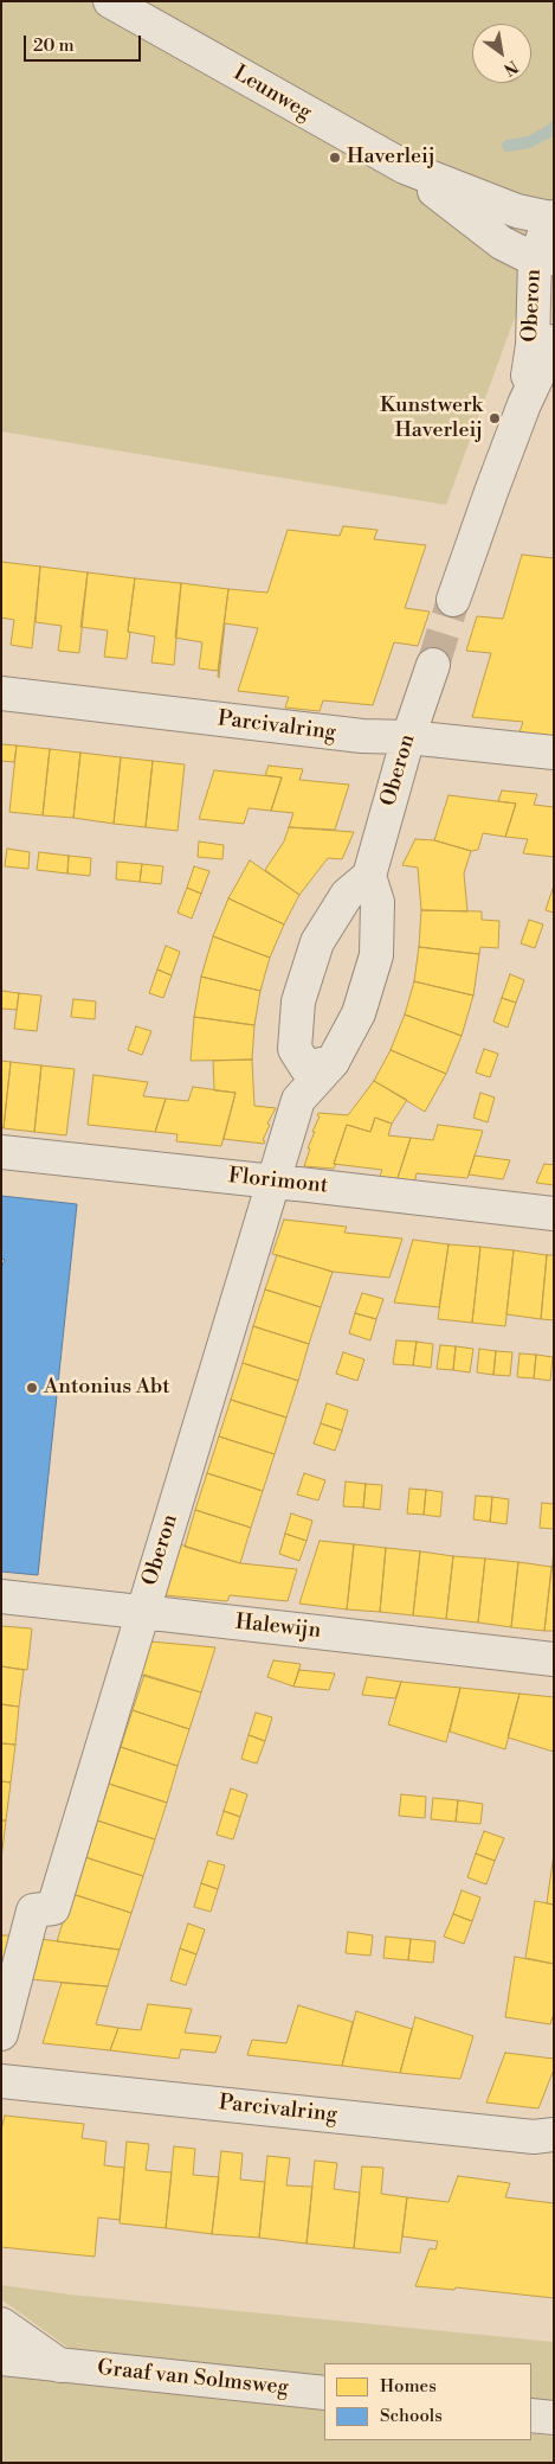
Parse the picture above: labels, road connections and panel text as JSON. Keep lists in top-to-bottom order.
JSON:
{
  "streets": {
    "street": [
      "Leunweg",
      "Oberon",
      "Parcivalring",
      "Florimont",
      "Halewijn",
      "Graaf van Solmsweg"
    ]
  },
  "crossings": [
    ["Leunweg", "Oberon"],
    ["Oberon", "Parcivalring"],
    ["Oberon", "Florimont"],
    ["Oberon", "Halewijn"]
  ],
  "places": ["Haverleij", "Kunstwerk Haverleij", "Antonius Abt"],
  "legend": ["Homes", "Schools"],
  "scale_bar": "20 m",
  "north": "bottom right"
}
